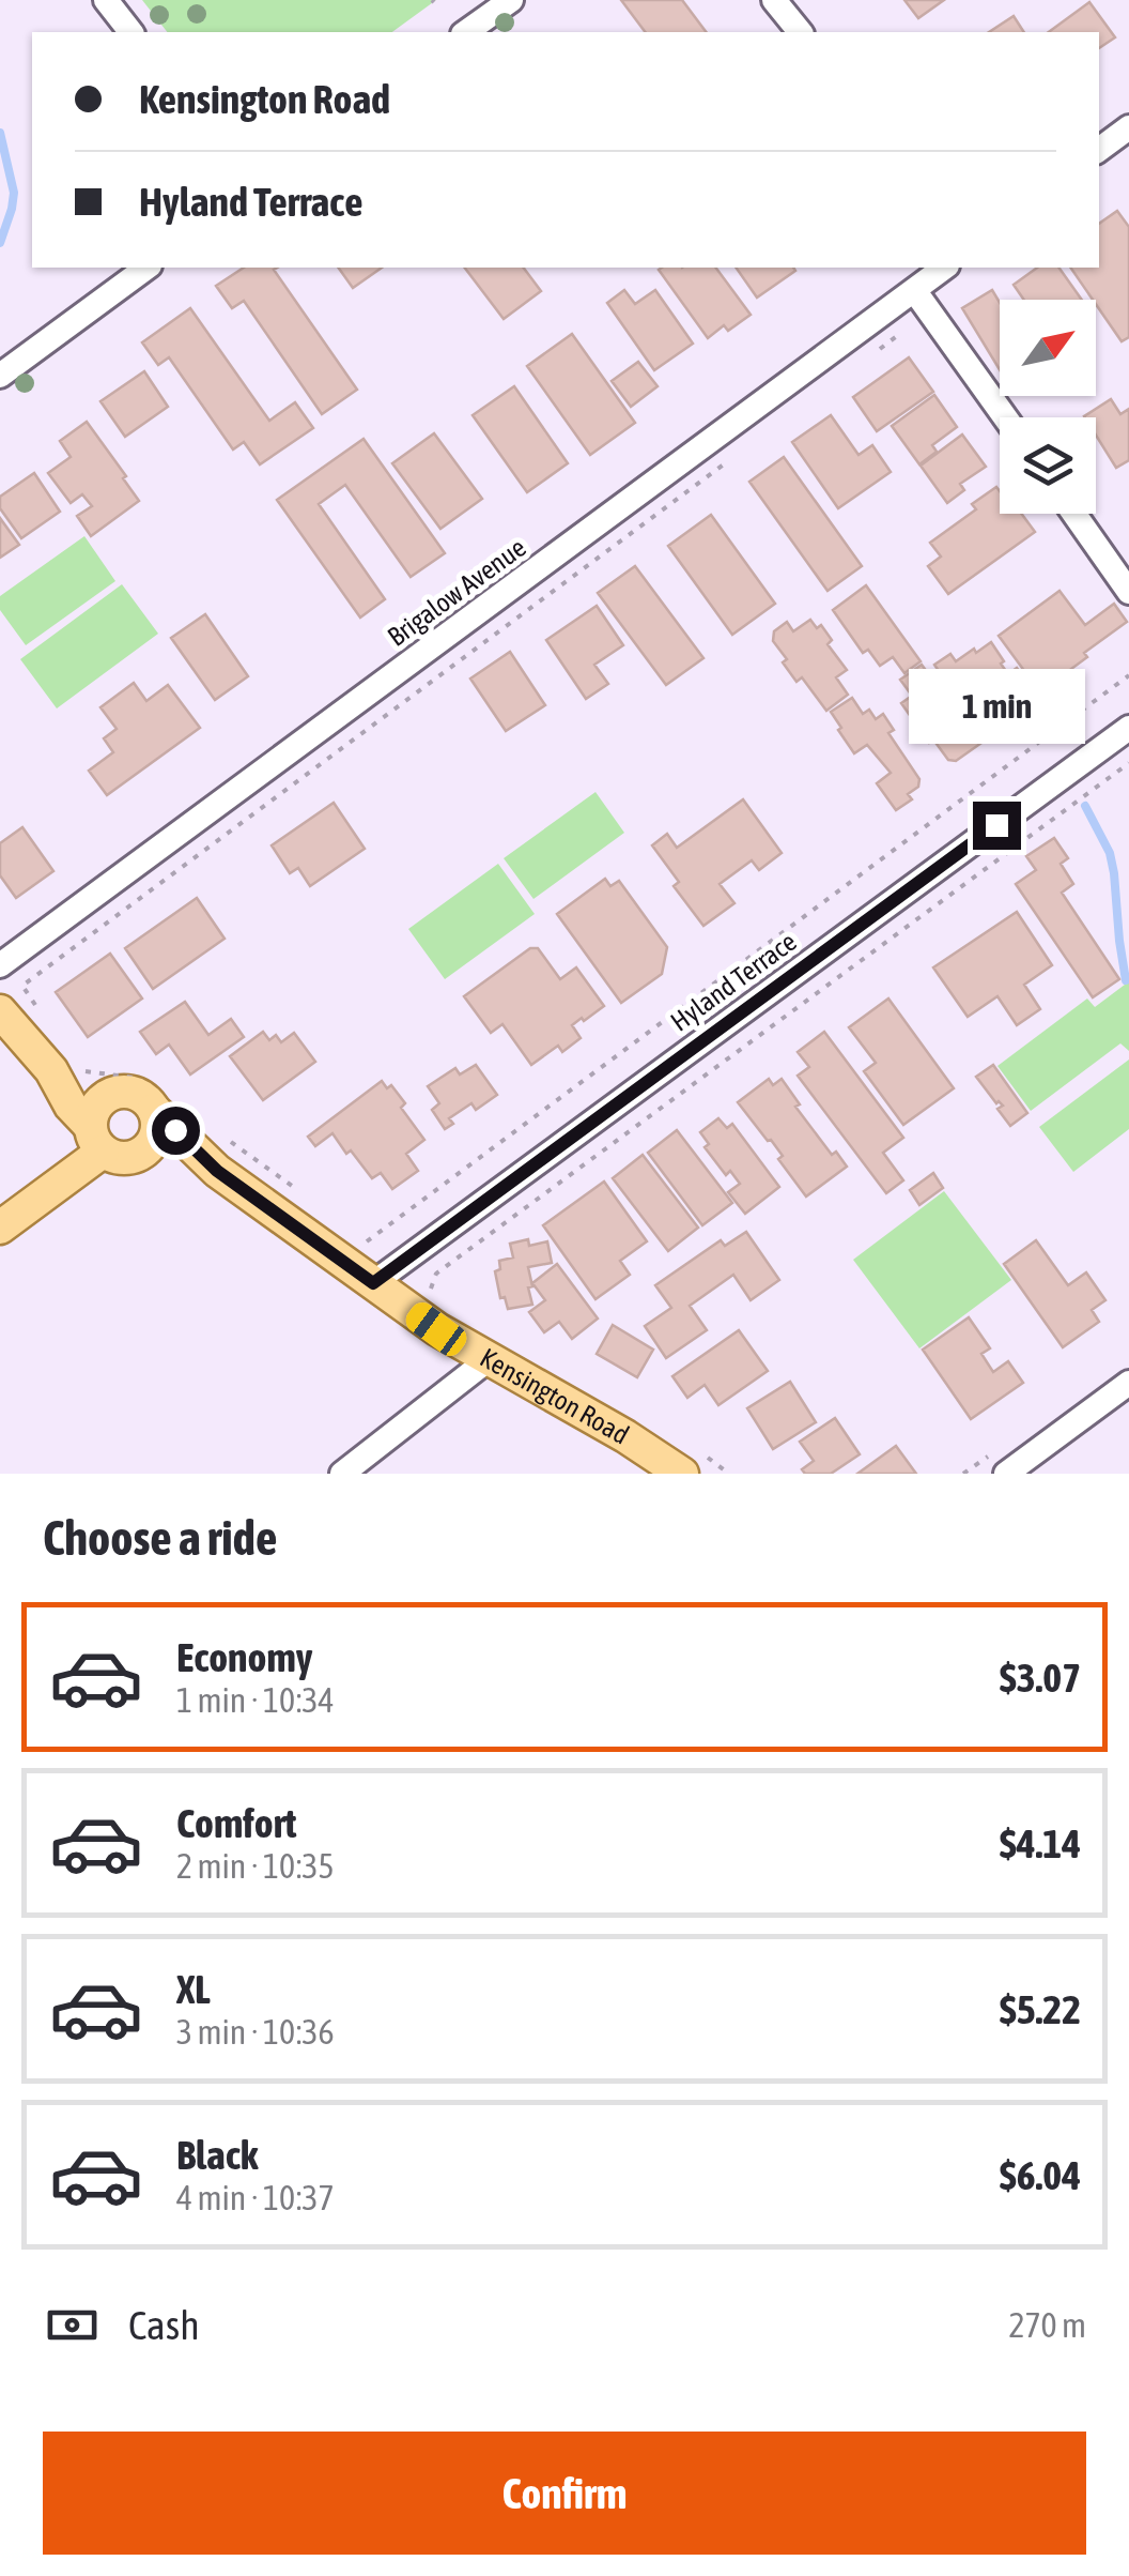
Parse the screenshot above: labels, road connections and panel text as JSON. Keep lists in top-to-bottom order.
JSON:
{
  "streets": {
    "main road": ["Kensington Road"],
    "street": ["Brigalow Avenue", "Hyland Terrace"]
  },
  "crossings": [
    ["Hyland Terrace", "Kensington Road"]
  ],
  "north": "top right",
  "page": {
    "banner": ["Kensington Road", "Hyland Terrace"],
    "bubble": "1 min",
    "heading": "Choose a ride",
    "list": [
      {
        "name": "Economy",
        "note": "1 min · 10:34",
        "value": "$3.07"
      },
      {
        "name": "Comfort",
        "note": "2 min · 10:35",
        "value": "$4.14"
      },
      {
        "name": "XL",
        "note": "3 min · 10:36",
        "value": "$5.22"
      },
      {
        "name": "Black",
        "note": "4 min · 10:37",
        "value": "$6.04"
      }
    ],
    "pay": ["Cash", "270 m"],
    "buttons": "Confirm"
  }
}
